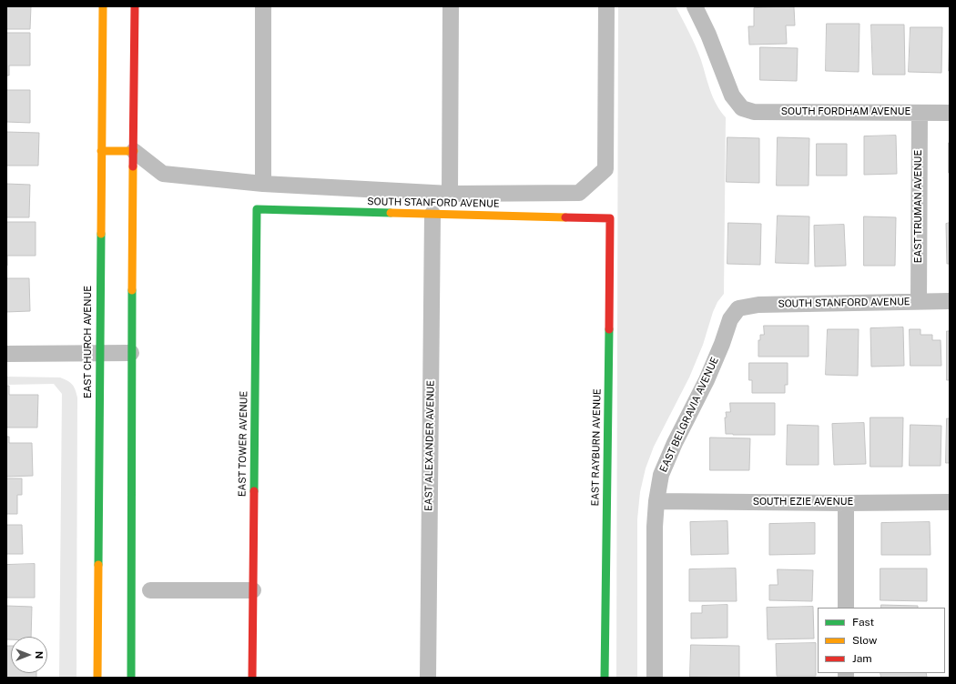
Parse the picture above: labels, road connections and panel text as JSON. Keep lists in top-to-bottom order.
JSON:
{
  "streets": {
    "street": [
      "SOUTH FORDHAM AVENUE",
      "SOUTH STANFORD AVENUE",
      "EAST TRUMAN AVENUE",
      "EAST CHURCH AVENUE",
      "EAST BELGRAVIA AVENUE",
      "EAST TOWER AVENUE",
      "EAST ALEXANDER AVENUE",
      "EAST RAYBURN AVENUE",
      "SOUTH EZIE AVENUE"
    ]
  },
  "crossings": [
    ["SOUTH FORDHAM AVENUE", "EAST TRUMAN AVENUE"],
    ["SOUTH STANFORD AVENUE", "EAST TRUMAN AVENUE"],
    ["SOUTH STANFORD AVENUE", "EAST BELGRAVIA AVENUE"],
    ["SOUTH STANFORD AVENUE", "EAST TOWER AVENUE"],
    ["SOUTH STANFORD AVENUE", "EAST ALEXANDER AVENUE"],
    ["SOUTH STANFORD AVENUE", "EAST RAYBURN AVENUE"],
    ["EAST BELGRAVIA AVENUE", "SOUTH EZIE AVENUE"]
  ],
  "legend": ["Fast", "Slow", "Jam"],
  "north": "right"
}
